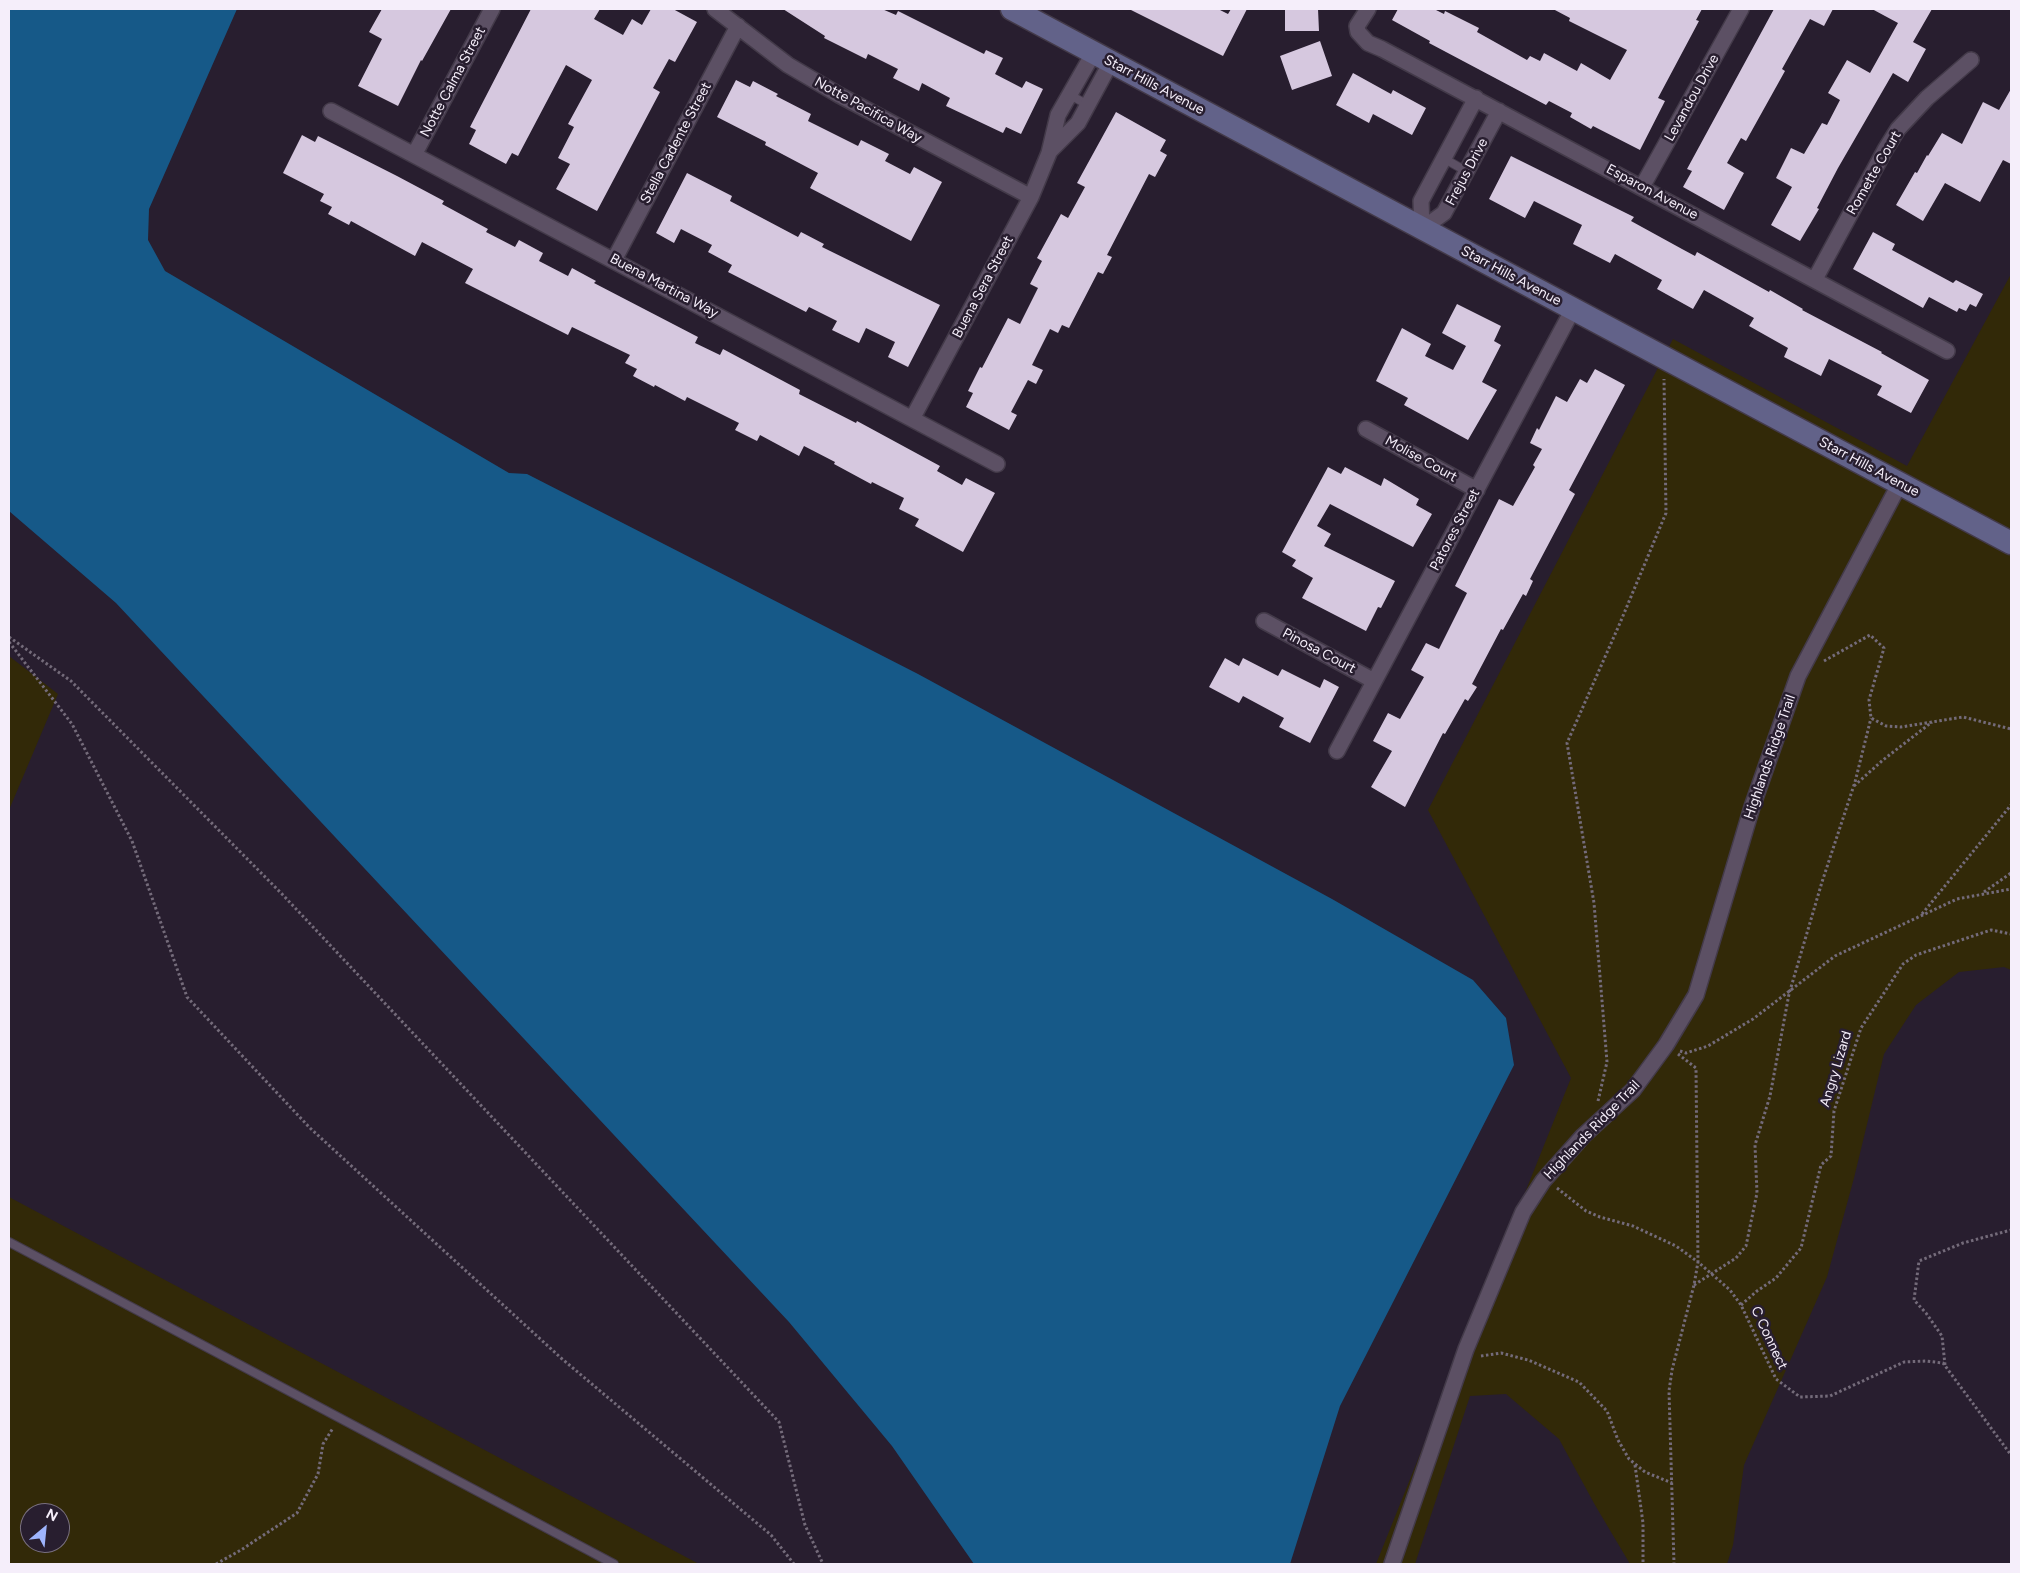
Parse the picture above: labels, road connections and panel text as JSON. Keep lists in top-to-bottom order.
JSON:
{
  "streets": {
    "street": [
      "Notte Calma Street",
      "Starr Hills Avenue",
      "Levandou Drive",
      "Notte Pacifica Way",
      "Stella Cadente Street",
      "Frejus Drive",
      "Romette Court",
      "Esparon Avenue",
      "Buena Martina Way",
      "Buena Sera Street",
      "Molise Court",
      "Patores Street",
      "Pinosa Court",
      "Highlands Ridge Trail"
    ],
    "path": ["Angry Lizard", "C Connect"]
  },
  "crossings": [
    ["Notte Calma Street", "Buena Martina Way"],
    ["Starr Hills Avenue", "Frejus Drive"],
    ["Starr Hills Avenue", "Buena Sera Street"],
    ["Starr Hills Avenue", "Patores Street"],
    ["Starr Hills Avenue", "Highlands Ridge Trail"],
    ["Levandou Drive", "Esparon Avenue"],
    ["Notte Pacifica Way", "Stella Cadente Street"],
    ["Notte Pacifica Way", "Buena Sera Street"],
    ["Stella Cadente Street", "Buena Martina Way"],
    ["Frejus Drive", "Esparon Avenue"],
    ["Romette Court", "Esparon Avenue"],
    ["Buena Martina Way", "Buena Sera Street"],
    ["Molise Court", "Patores Street"],
    ["Patores Street", "Pinosa Court"],
    ["Angry Lizard", "C Connect"]
  ],
  "north": "top right"
}
